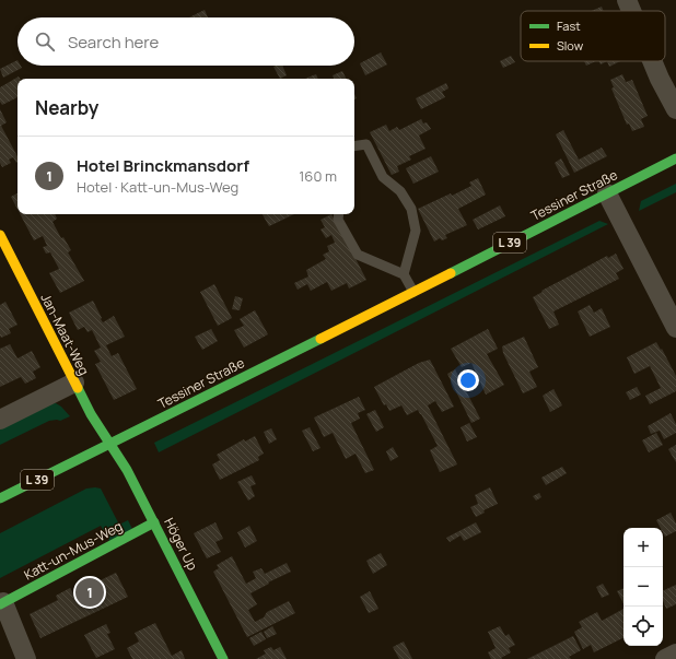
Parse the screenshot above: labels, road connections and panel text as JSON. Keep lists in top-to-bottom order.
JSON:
{
  "streets": {
    "main road": [
      "Tessiner Straße",
      "L 39",
      "Jan-Maat-Weg",
      "Höger Up",
      "Katt-un-Mus-Weg"
    ]
  },
  "crossings": [
    ["Tessiner Straße", "Jan-Maat-Weg"],
    ["Tessiner Straße", "Höger Up"],
    ["Jan-Maat-Weg", "Höger Up"],
    ["Höger Up", "Katt-un-Mus-Weg"]
  ],
  "legend": ["Fast", "Slow"],
  "page": {
    "search": "Search here",
    "heading": "Nearby",
    "list": [
      {
        "mark": "1",
        "name": "Hotel Brinckmansdorf",
        "note": "Hotel · Katt-un-Mus-Weg",
        "value": "160 m"
      }
    ],
    "map_buttons": ["+", "−"],
    "pins": "1"
  }
}
